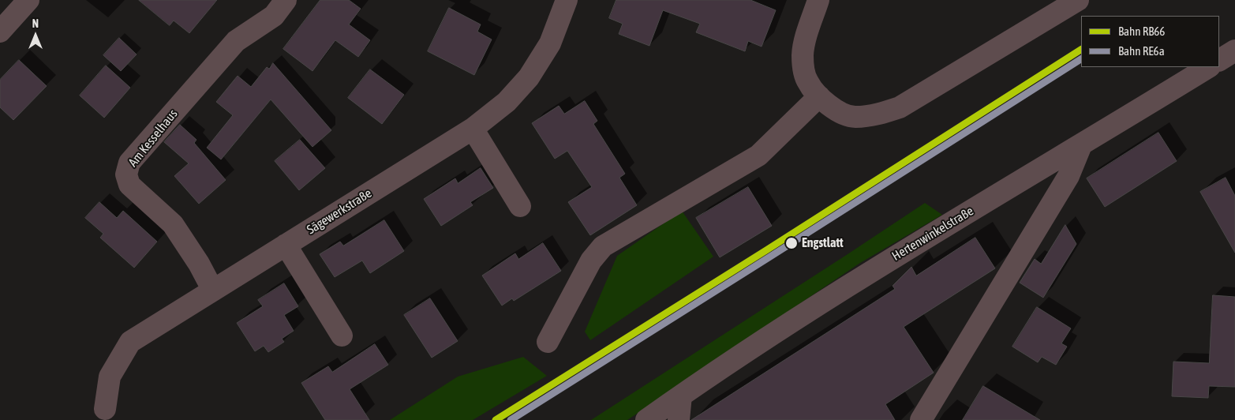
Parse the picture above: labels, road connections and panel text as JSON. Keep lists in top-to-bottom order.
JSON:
{
  "streets": {
    "street": ["Am Kesselhaus", "Sägewerkstraße", "Hertenwinkelstraße"]
  },
  "crossings": [
    ["Am Kesselhaus", "Sägewerkstraße"]
  ],
  "places": ["Engstlatt"],
  "lines": ["rail line RB66", "rail line RE6a"],
  "legend": ["Bahn RB66", "Bahn RE6a"],
  "north": "top"
}
